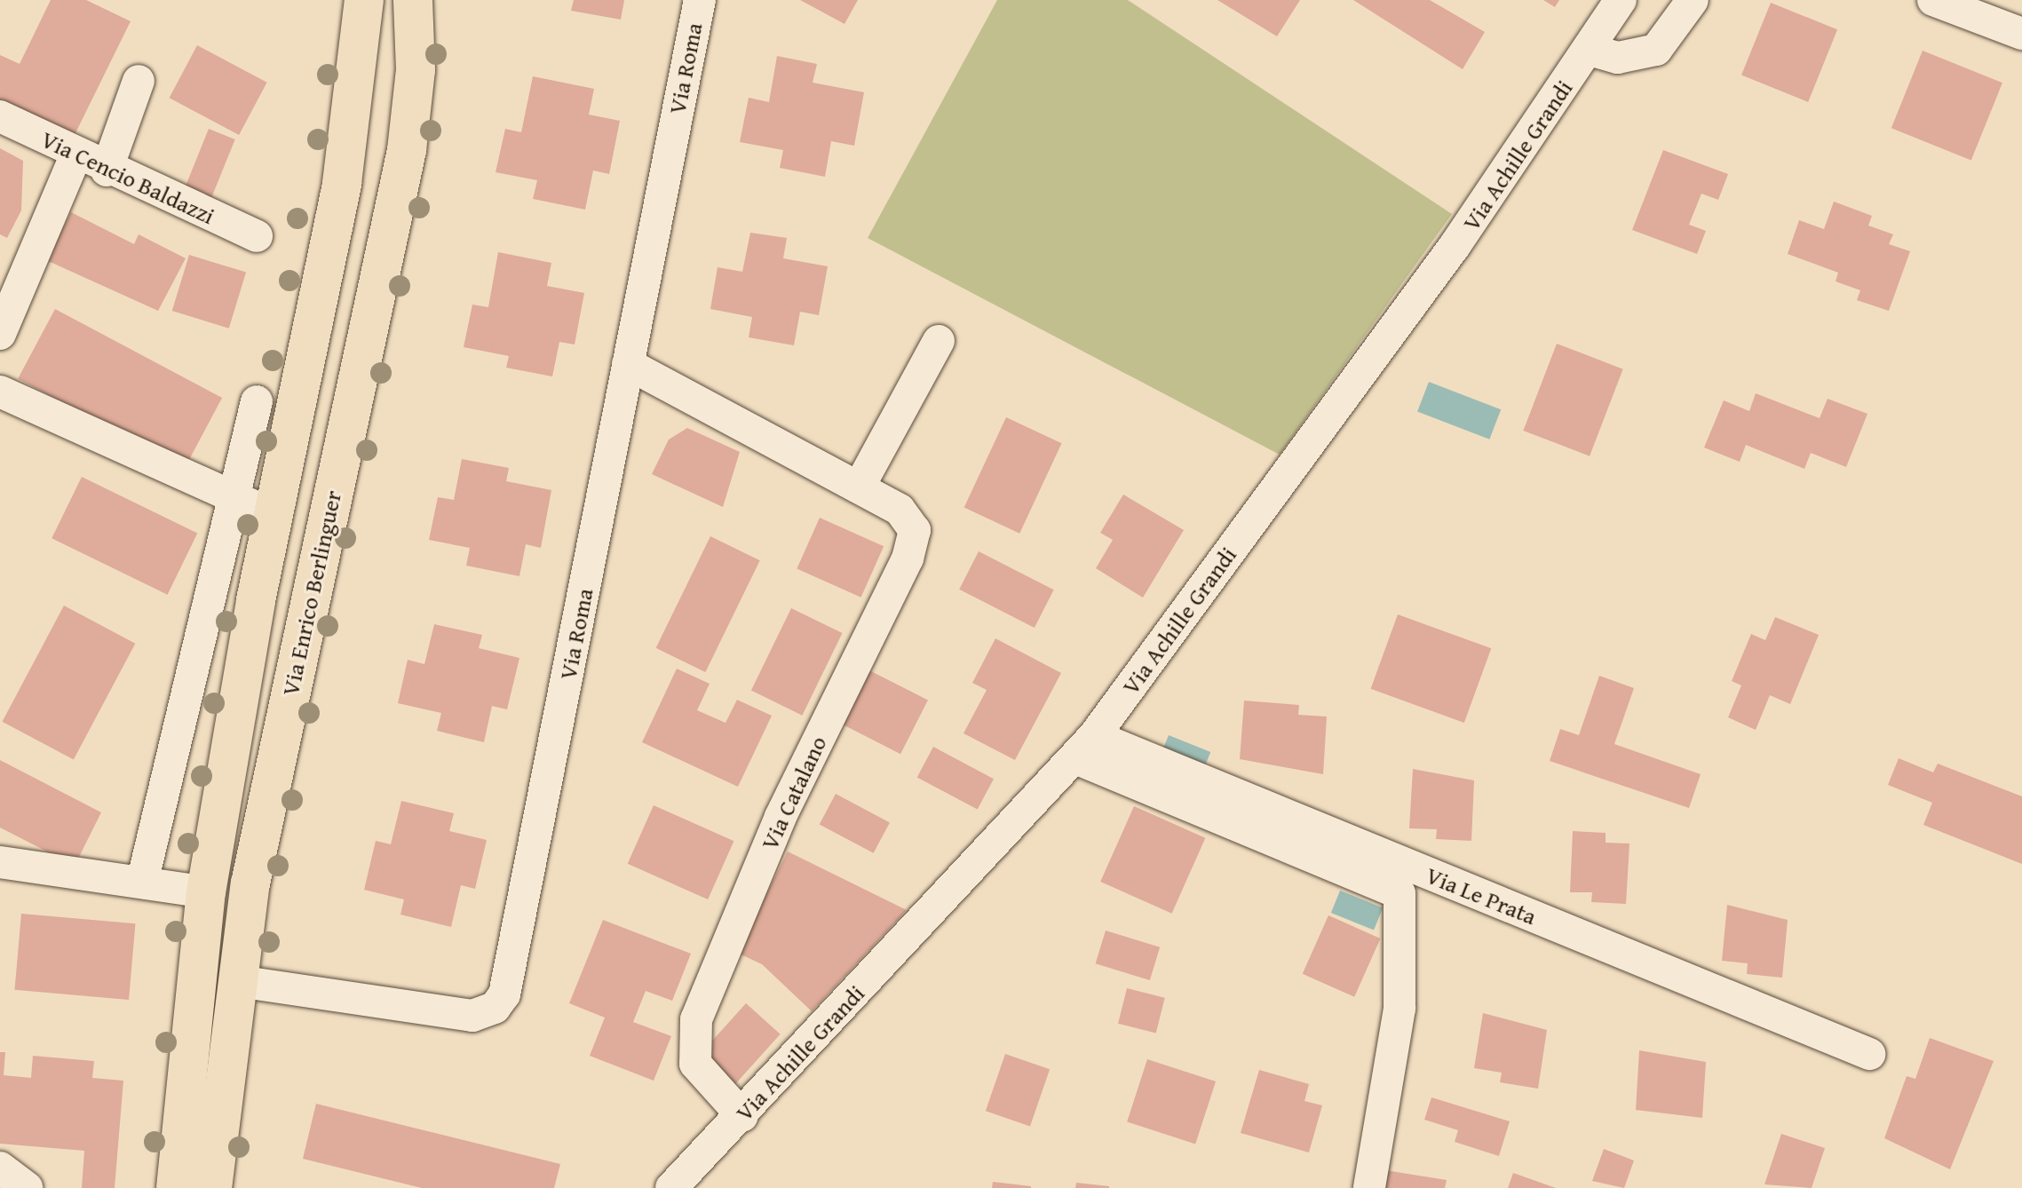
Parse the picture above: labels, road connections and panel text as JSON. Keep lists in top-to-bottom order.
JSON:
{
  "streets": {
    "main road": ["Via Enrico Berlinguer"],
    "street": [
      "Via Roma",
      "Via Achille Grandi",
      "Via Cencio Baldazzi",
      "Via Catalano",
      "Via Le Prata"
    ]
  },
  "crossings": [
    ["Via Roma", "Via Enrico Berlinguer"],
    ["Via Roma", "Via Catalano"],
    ["Via Achille Grandi", "Via Catalano"],
    ["Via Achille Grandi", "Via Le Prata"]
  ]
}
